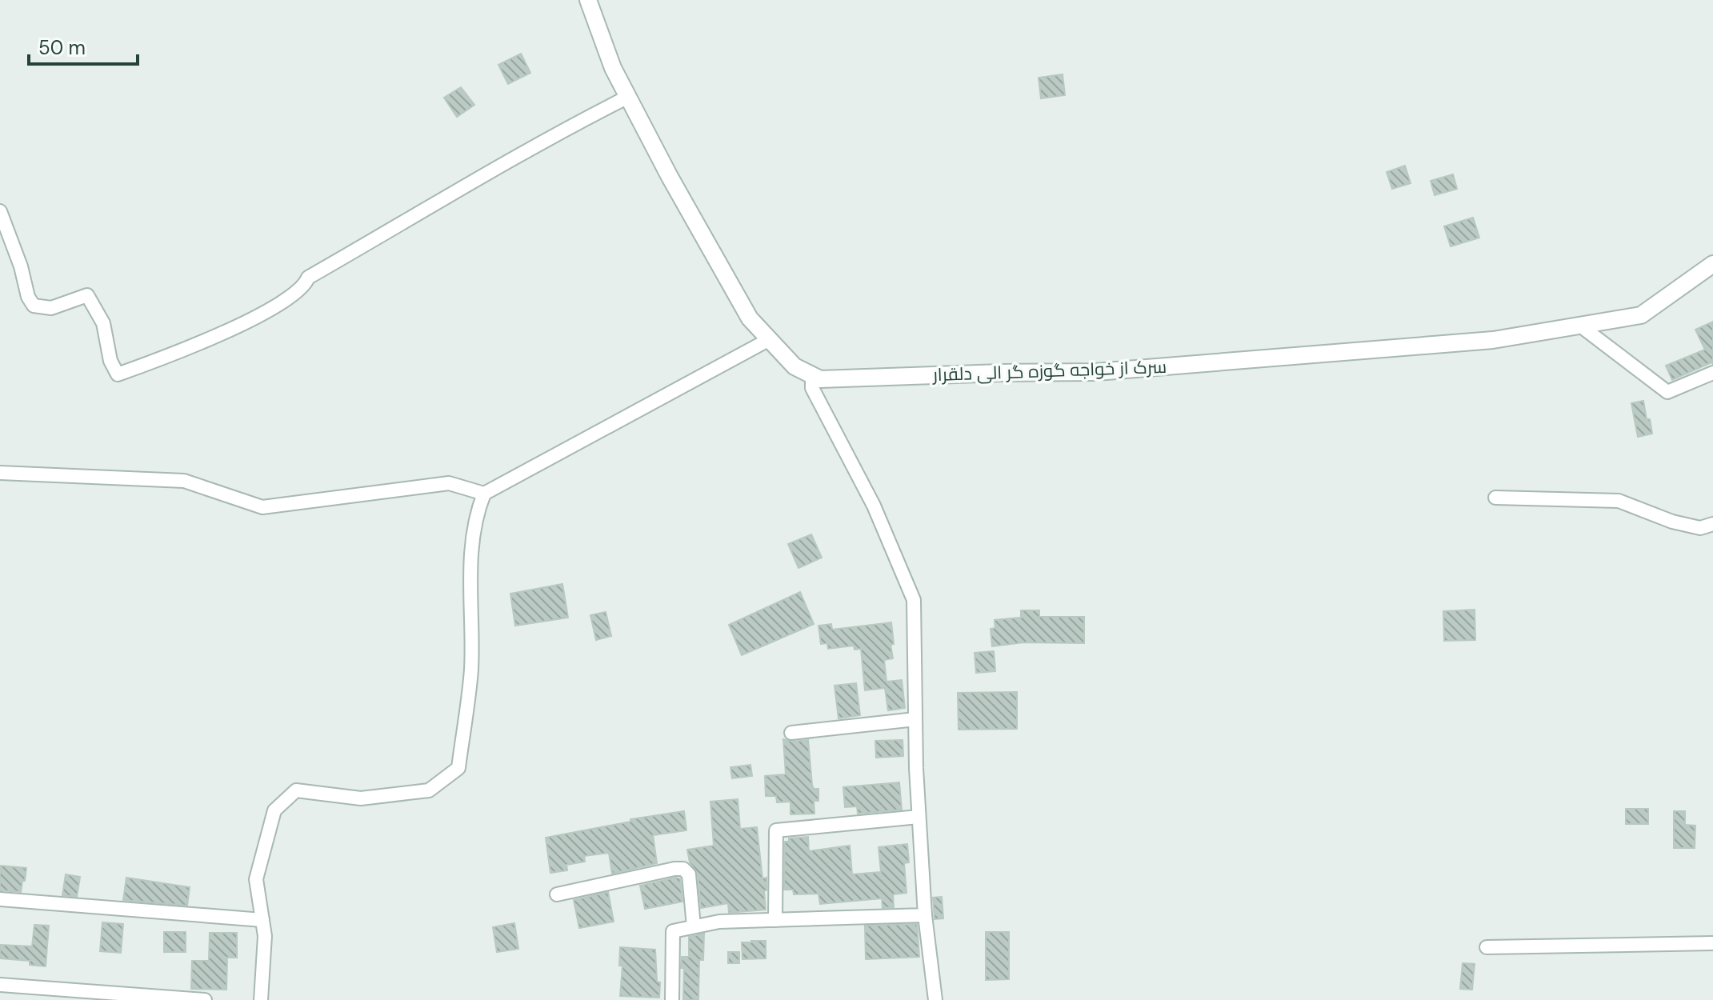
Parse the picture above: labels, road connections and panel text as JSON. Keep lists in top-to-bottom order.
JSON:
{
  "streets": {
    "street": ["سرک از خواجه گوزه گر الی دلقرار"]
  },
  "scale_bar": "50 m"
}
